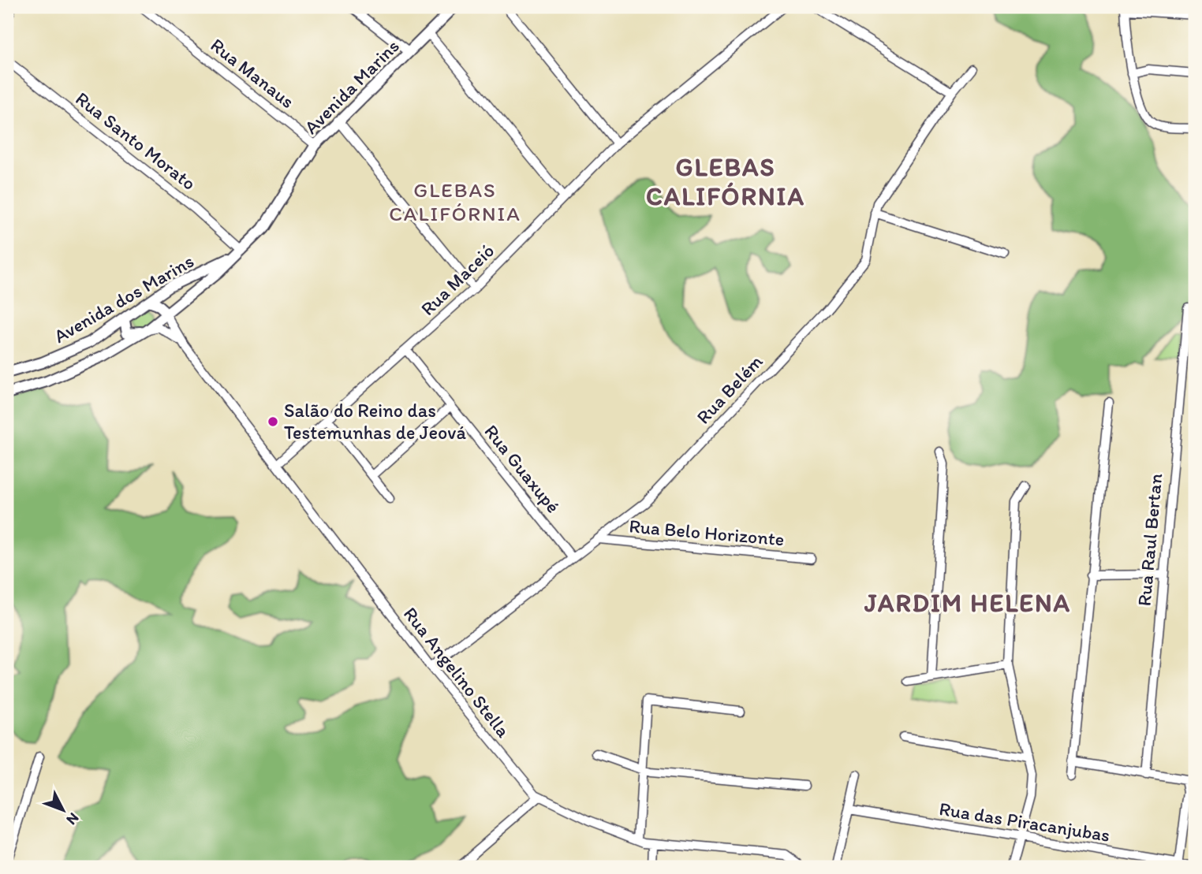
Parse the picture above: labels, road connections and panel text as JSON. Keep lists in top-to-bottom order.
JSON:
{
  "streets": {
    "street": [
      "Rua Manaus",
      "Avenida Marins",
      "Rua Santo Morato",
      "Rua Maceió",
      "Avenida dos Marins",
      "Rua Belém",
      "Rua Guaxupé",
      "Rua Belo Horizonte",
      "Rua Raul Bertan",
      "Rua Angelino Stella",
      "Rua das Piracanjubas"
    ]
  },
  "crossings": [
    ["Rua Manaus", "Avenida Marins"],
    ["Avenida Marins", "Rua Santo Morato"],
    ["Avenida Marins", "Avenida dos Marins"],
    ["Rua Santo Morato", "Avenida dos Marins"],
    ["Rua Maceió", "Rua Guaxupé"],
    ["Rua Maceió", "Rua Angelino Stella"],
    ["Rua Belém", "Rua Guaxupé"],
    ["Rua Belém", "Rua Belo Horizonte"],
    ["Rua Belém", "Rua Angelino Stella"]
  ],
  "districts": ["GLEBAS CALIFÓRNIA", "GLEBAS CALIFÓRNIA", "JARDIM HELENA"],
  "places": ["Salão do Reino das Testemunhas de Jeová"],
  "north": "bottom right"
}
